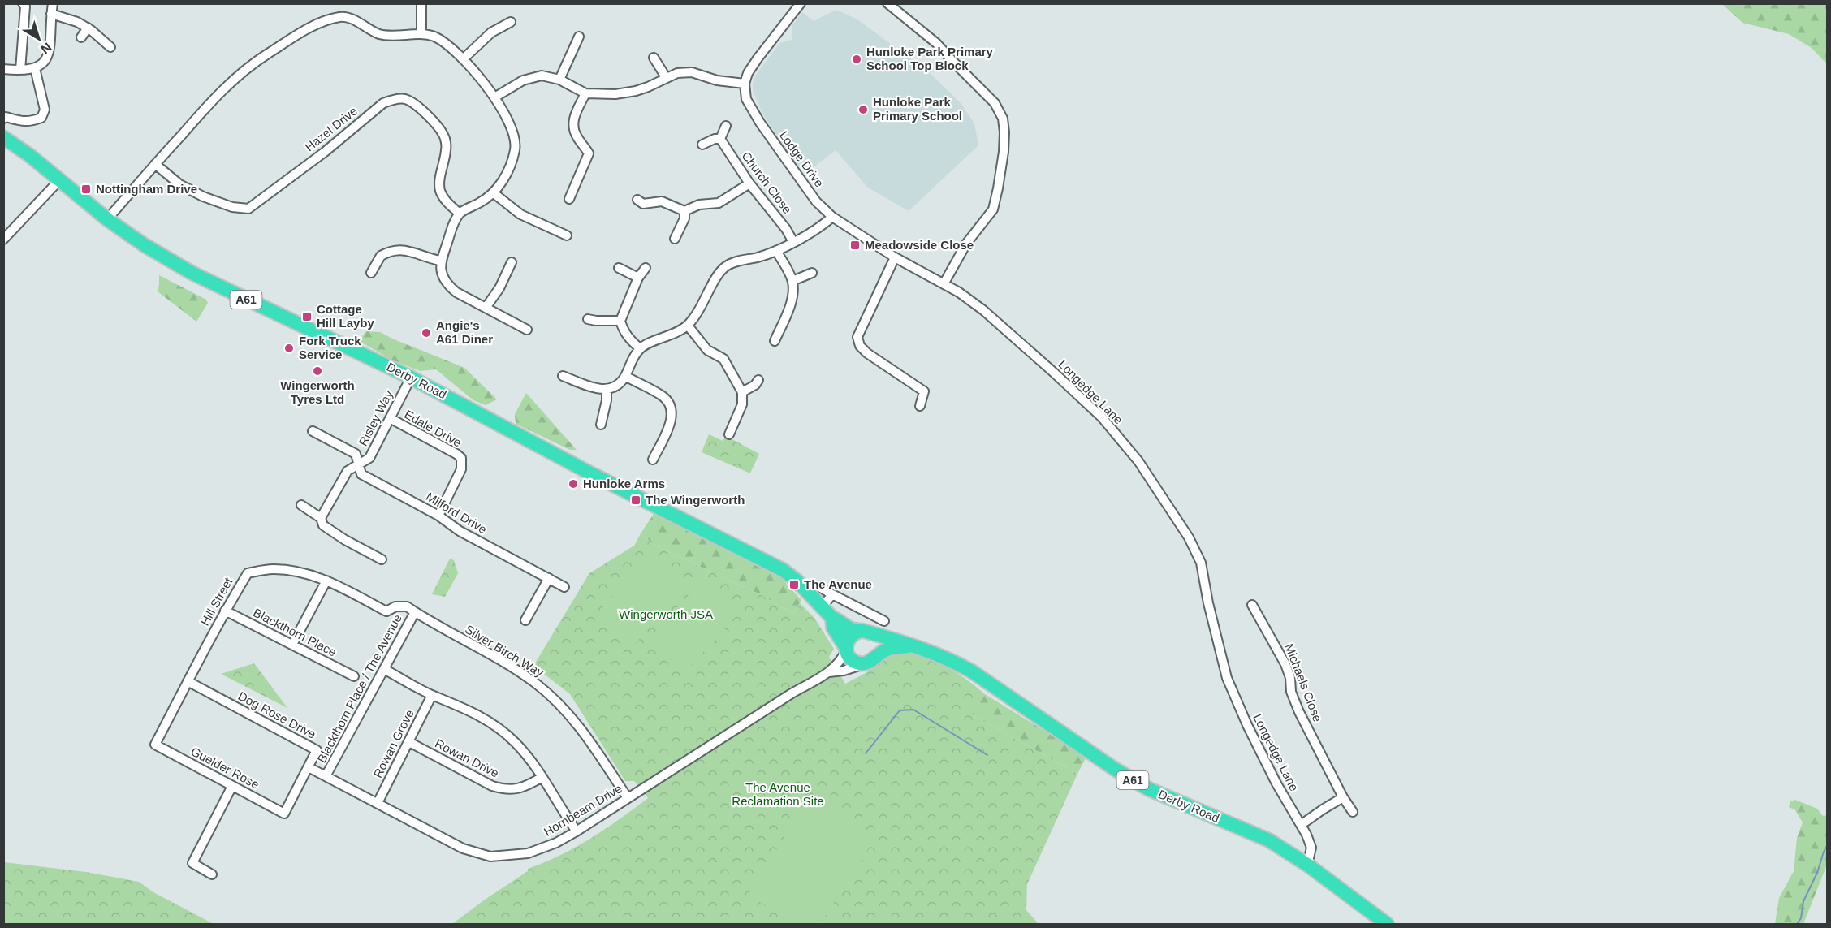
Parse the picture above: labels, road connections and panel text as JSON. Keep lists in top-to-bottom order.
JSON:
{
  "streets": {
    "highway": ["A61", "Derby Road"],
    "street": [
      "Hazel Drive",
      "Lodge Drive",
      "Church Close",
      "Longedge Lane",
      "Risley Way",
      "Edale Drive",
      "Milford Drive",
      "Hill Street",
      "Blackthorn Place",
      "Silver Birch Way",
      "Michaels Close",
      "Blackthorn Place / The Avenue",
      "Dog Rose Drive",
      "Rowan Grove",
      "Rowan Drive",
      "Guelder Rose",
      "Hornbeam Drive"
    ]
  },
  "crossings": [
    ["Lodge Drive", "Longedge Lane"],
    ["Derby Road", "Longedge Lane"],
    ["Derby Road", "Risley Way"],
    ["Derby Road", "Hornbeam Drive"],
    ["Risley Way", "Edale Drive"],
    ["Risley Way", "Milford Drive"],
    ["Edale Drive", "Milford Drive"],
    ["Hill Street", "Blackthorn Place"],
    ["Hill Street", "Silver Birch Way"],
    ["Hill Street", "Blackthorn Place / The Avenue"],
    ["Hill Street", "Dog Rose Drive"],
    ["Hill Street", "Guelder Rose"],
    ["Silver Birch Way", "Hornbeam Drive"],
    ["Blackthorn Place / The Avenue", "Hornbeam Drive"],
    ["Dog Rose Drive", "Guelder Rose"],
    ["Dog Rose Drive", "Hornbeam Drive"],
    ["Rowan Grove", "Rowan Drive"],
    ["Rowan Grove", "Hornbeam Drive"]
  ],
  "parks": ["Wingerworth JSA", "The Avenue Reclamation Site"],
  "places": {
    "other": [
      "Hunloke Park Primary School Top Block",
      "Hunloke Park Primary School",
      "Angie's A61 Diner",
      "Fork Truck Service",
      "Wingerworth Tyres Ltd",
      "Hunloke Arms"
    ],
    "transit": [
      "Nottingham Drive",
      "Meadowside Close",
      "Cottage Hill Layby",
      "The Wingerworth",
      "The Avenue"
    ]
  },
  "north": "bottom right"
}
